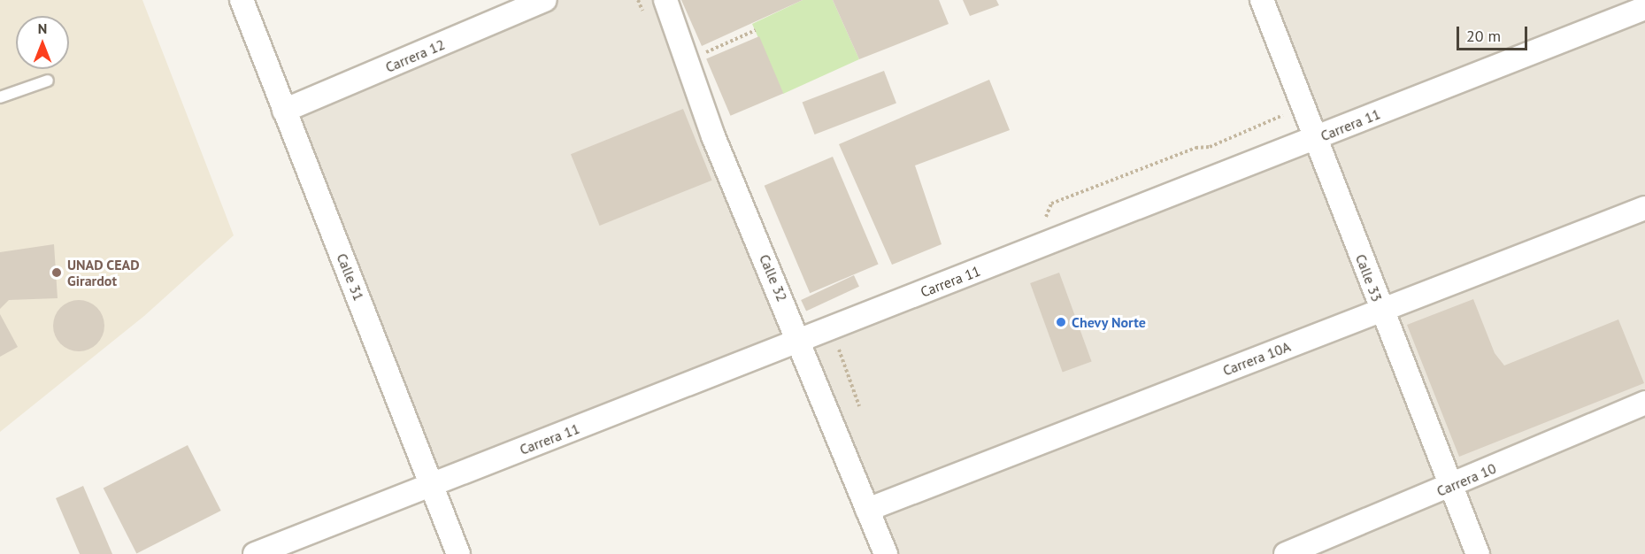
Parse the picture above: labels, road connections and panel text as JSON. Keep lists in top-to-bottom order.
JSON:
{
  "streets": {
    "street": [
      "Carrera 12",
      "Carrera 11",
      "Calle 31",
      "Calle 32",
      "Calle 33",
      "Carrera 10A",
      "Carrera 10"
    ]
  },
  "crossings": [
    ["Carrera 12", "Calle 31"],
    ["Carrera 11", "Calle 31"],
    ["Carrera 11", "Calle 32"],
    ["Carrera 11", "Calle 33"],
    ["Calle 32", "Carrera 10A"],
    ["Calle 33", "Carrera 10A"],
    ["Calle 33", "Carrera 10"]
  ],
  "places": ["UNAD CEAD Girardot", "Chevy Norte"],
  "scale_bar": "20 m",
  "north": "top"
}
